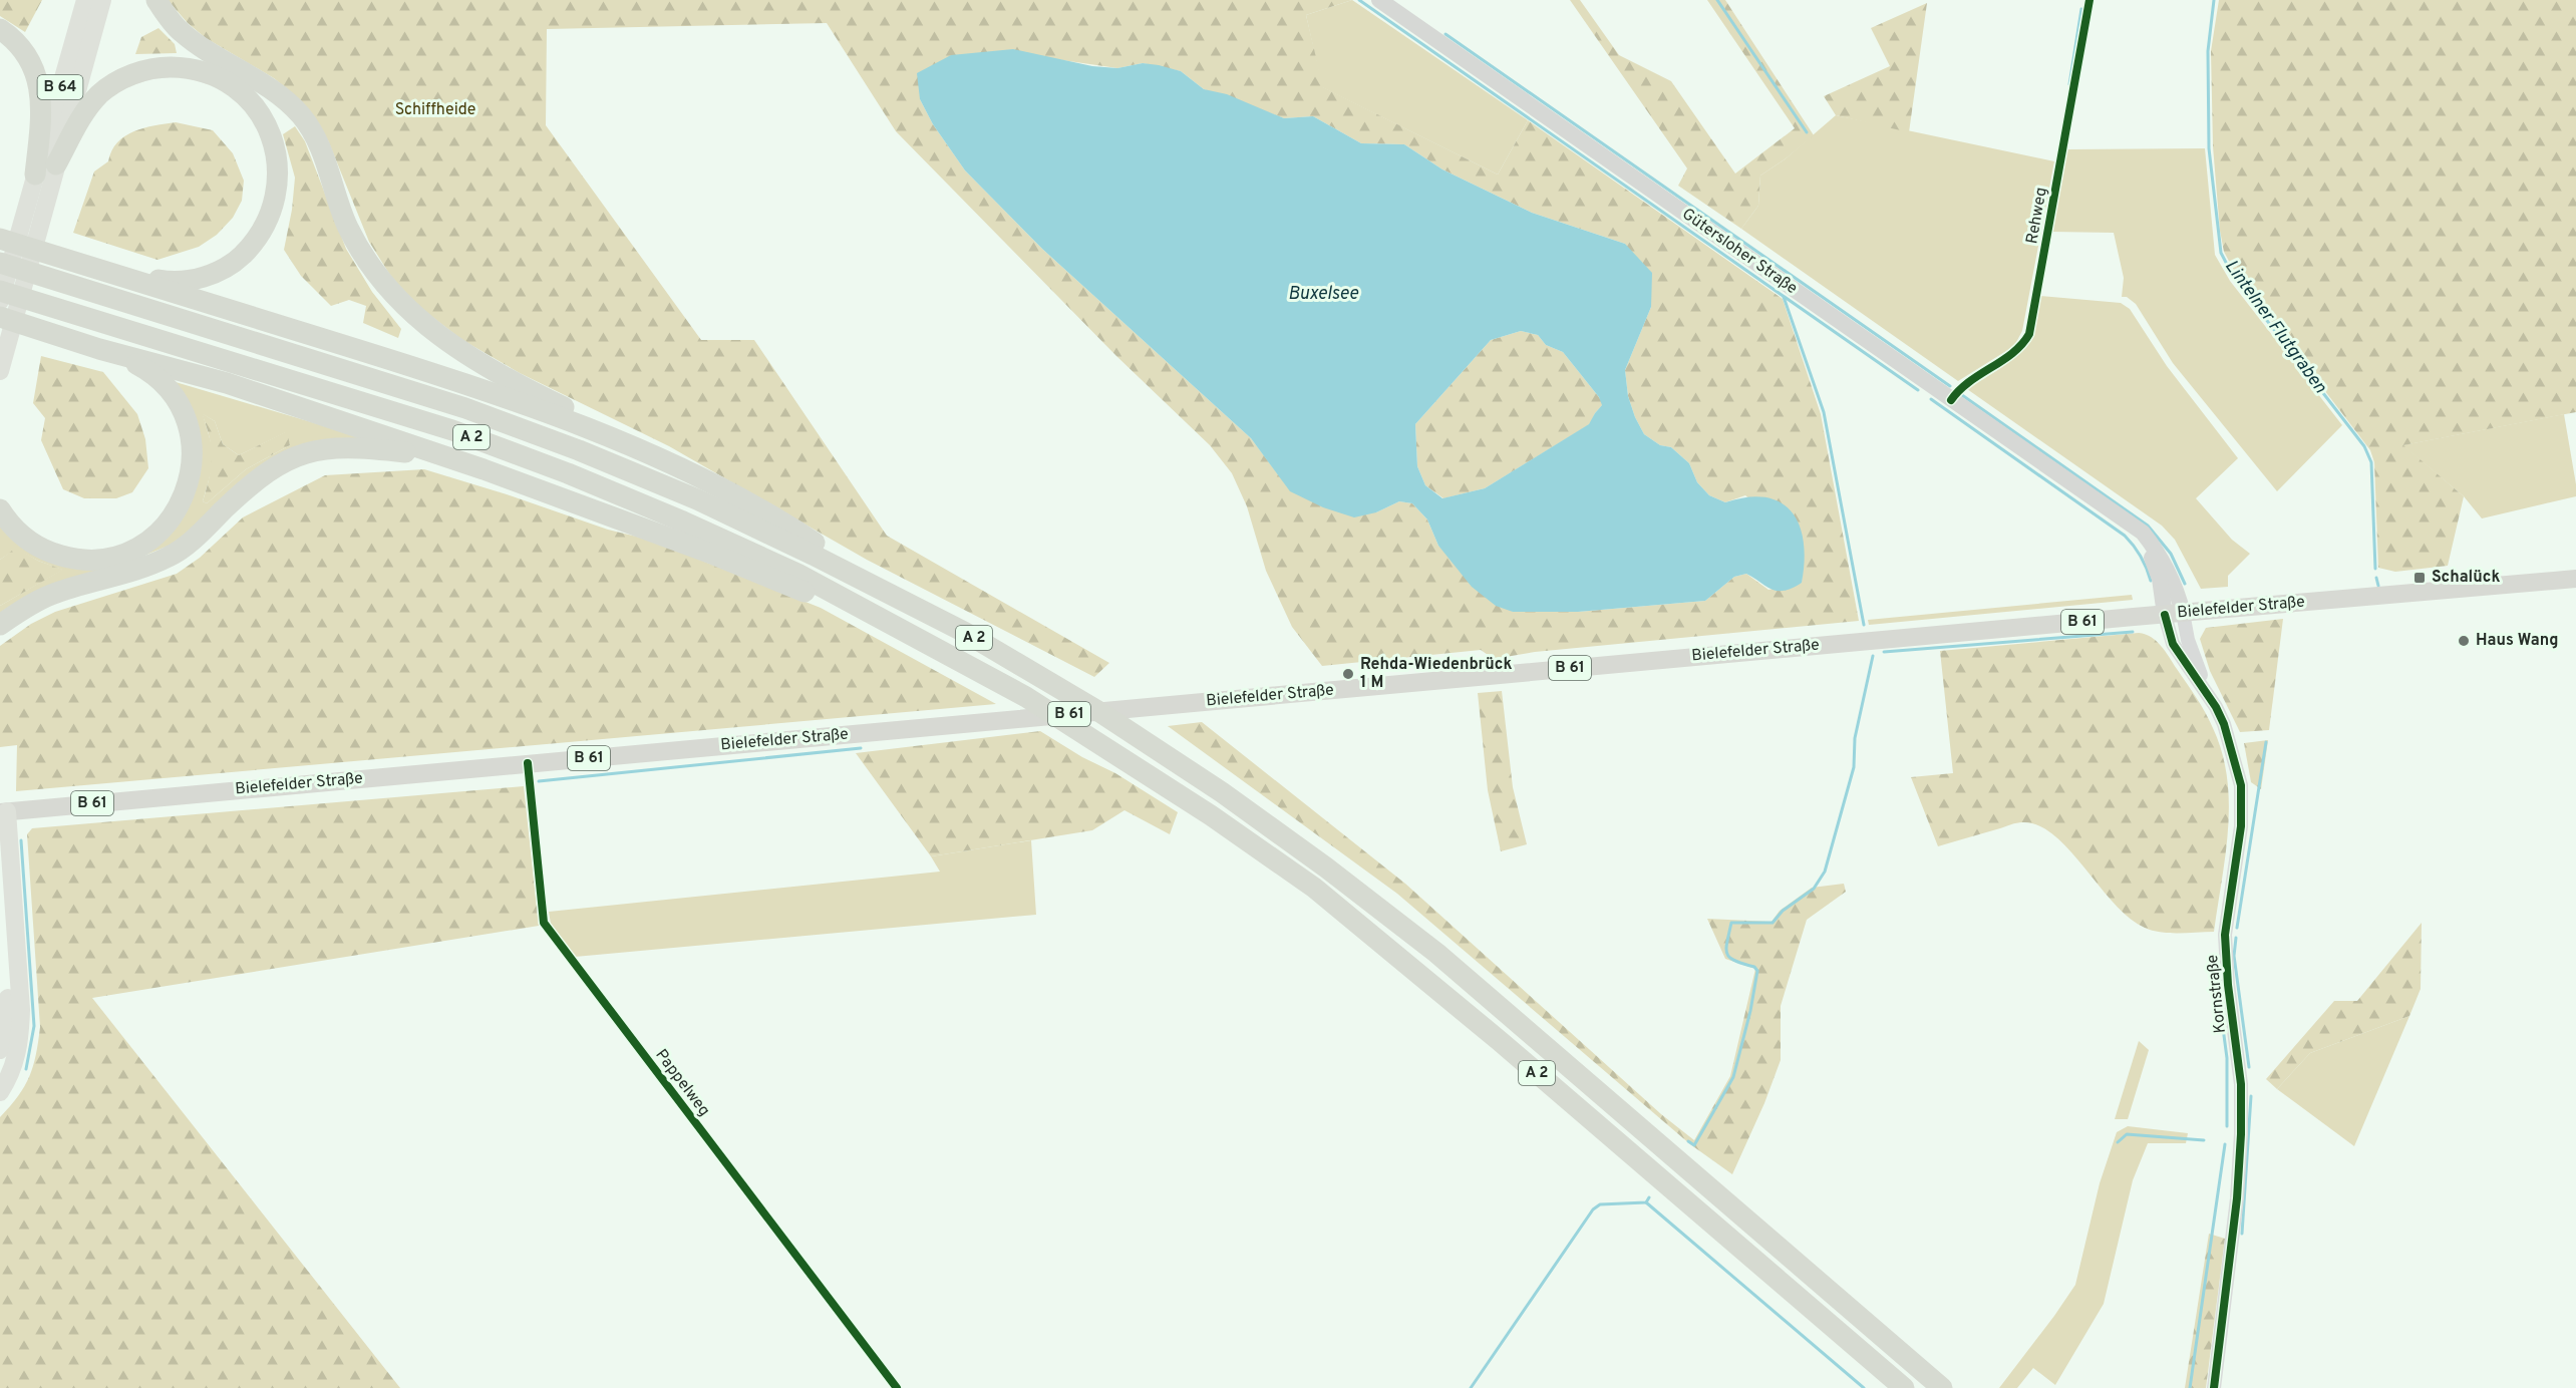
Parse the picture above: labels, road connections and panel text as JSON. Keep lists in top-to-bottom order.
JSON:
{
  "streets": {
    "highway": ["B 64", "A 2"],
    "main road": ["Gütersloher Straße", "Bielefelder Straße", "B 61"],
    "street": ["Rehweg", "Kornstraße", "Pappelweg"]
  },
  "crossings": [
    ["Rehweg", "Gütersloher Straße"],
    ["Gütersloher Straße", "Bielefelder Straße"],
    ["Gütersloher Straße", "Kornstraße"],
    ["Bielefelder Straße", "Kornstraße"],
    ["Bielefelder Straße", "Pappelweg"]
  ],
  "water": ["Buxelsee", "Lintelner Flutgraben"],
  "parks": ["Schiffheide"],
  "places": {
    "transit": ["Schalück"],
    "other": ["Haus Wang", "Rehda-Wiedenbrück 1 M"]
  }
}
